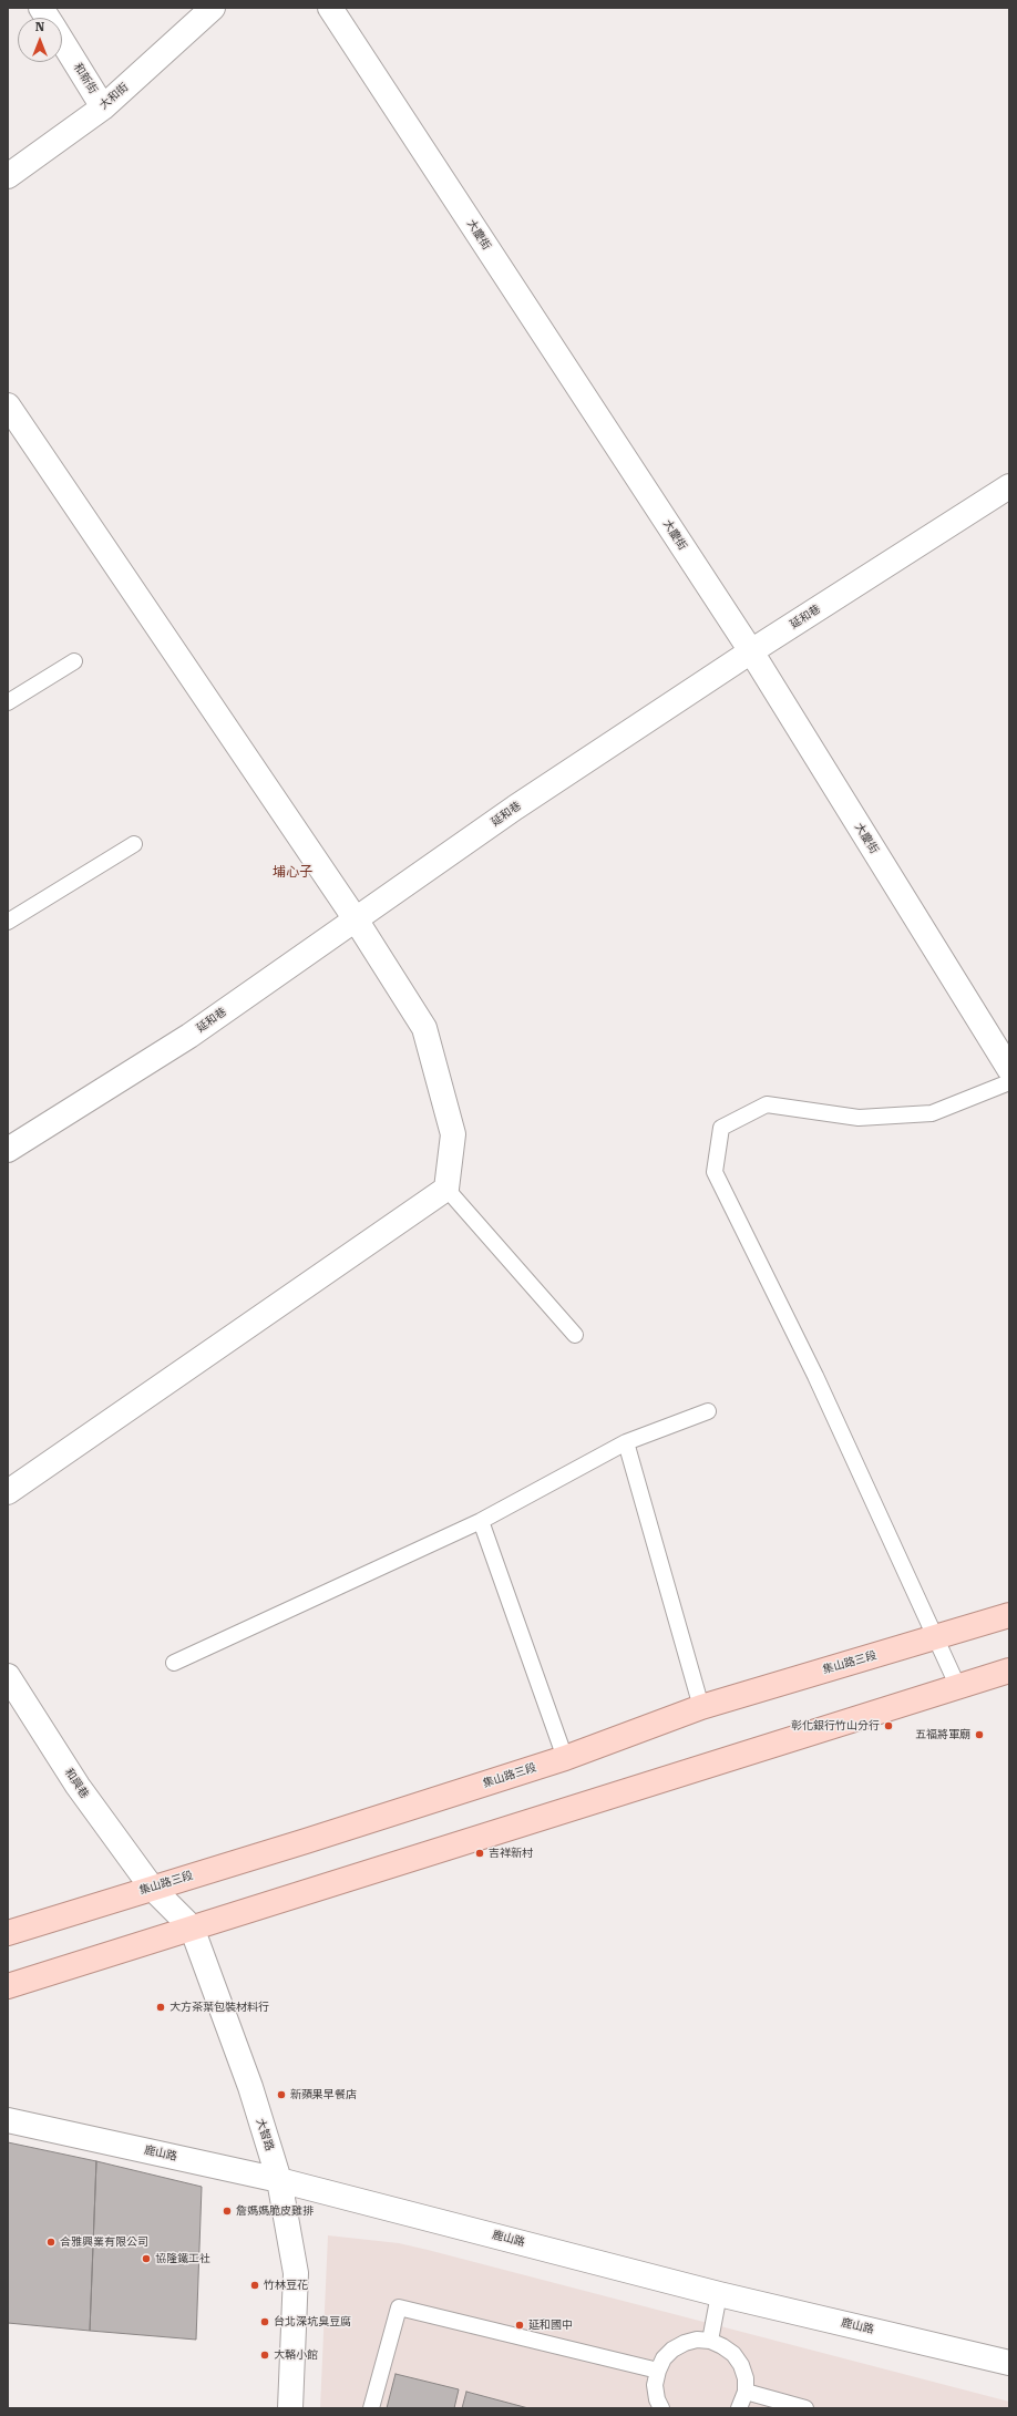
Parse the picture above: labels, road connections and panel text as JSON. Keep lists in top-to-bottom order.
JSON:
{
  "streets": {
    "main road": ["集山路三段"],
    "street": [
      "和新街",
      "大和街",
      "大慶街",
      "延和巷",
      "和興巷",
      "大智路",
      "鹿山路"
    ]
  },
  "crossings": [
    ["和新街", "大和街"],
    ["大慶街", "延和巷"],
    ["集山路三段", "和興巷"],
    ["集山路三段", "大智路"],
    ["和興巷", "大智路"],
    ["大智路", "鹿山路"]
  ],
  "districts": ["埔心子"],
  "places": [
    "彰化銀行竹山分行",
    "五福將軍廟",
    "吉祥新村",
    "大方茶葉包裝材料行",
    "新蘋果早餐店",
    "詹媽媽脆皮雞排",
    "合雅興業有限公司",
    "協隆鐵工社",
    "竹林豆花",
    "台北深坑臭豆腐",
    "延和國中",
    "大輅小館"
  ],
  "north": "top"
}
